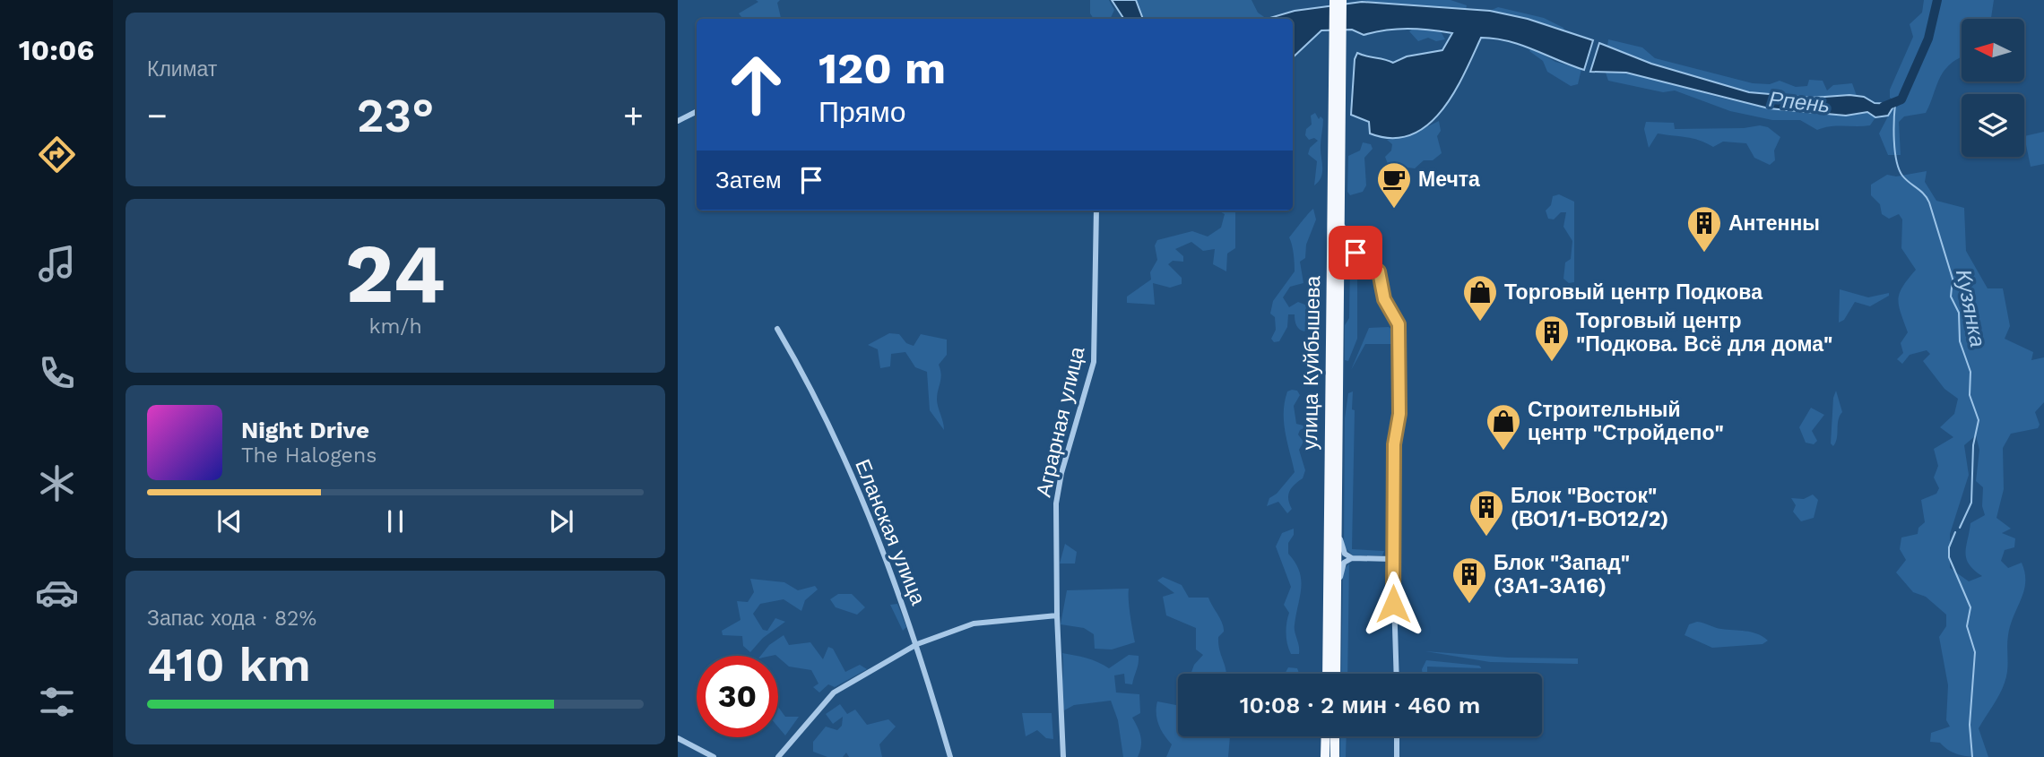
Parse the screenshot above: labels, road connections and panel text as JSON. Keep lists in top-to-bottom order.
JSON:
{
  "streets": {
    "highway": ["улица Куйбышева"],
    "street": ["Аграрная улица", "Еланская улица"]
  },
  "water": ["Рпень", "Кузянка"],
  "places": {
    "cafe": ["Мечта"],
    "building": [
      "Антенны",
      "Торговый центр \"Подкова. Всё для дома\"",
      "Блок \"Восток\" (ВО1/1-ВО12/2)",
      "Блок \"Запад\" (ЗА1-ЗА16)"
    ],
    "shop": ["Торговый центр Подкова", "Строительный центр \"Стройдепо\""]
  },
  "north": "left",
  "page": {
    "tabs": "10:06",
    "tile": [
      "Климат",
      ["24", "km/h"],
      ["Запас хода · 82%", "410 km"]
    ],
    "turn": ["120 m", "Прямо"],
    "heat": ["−", "23°", "+"],
    "then": "Затем",
    "song": ["Night Drive", "The Halogens"],
    "limit": "30",
    "trip": "10:08 · 2 мин · 460 m"
  }
}
